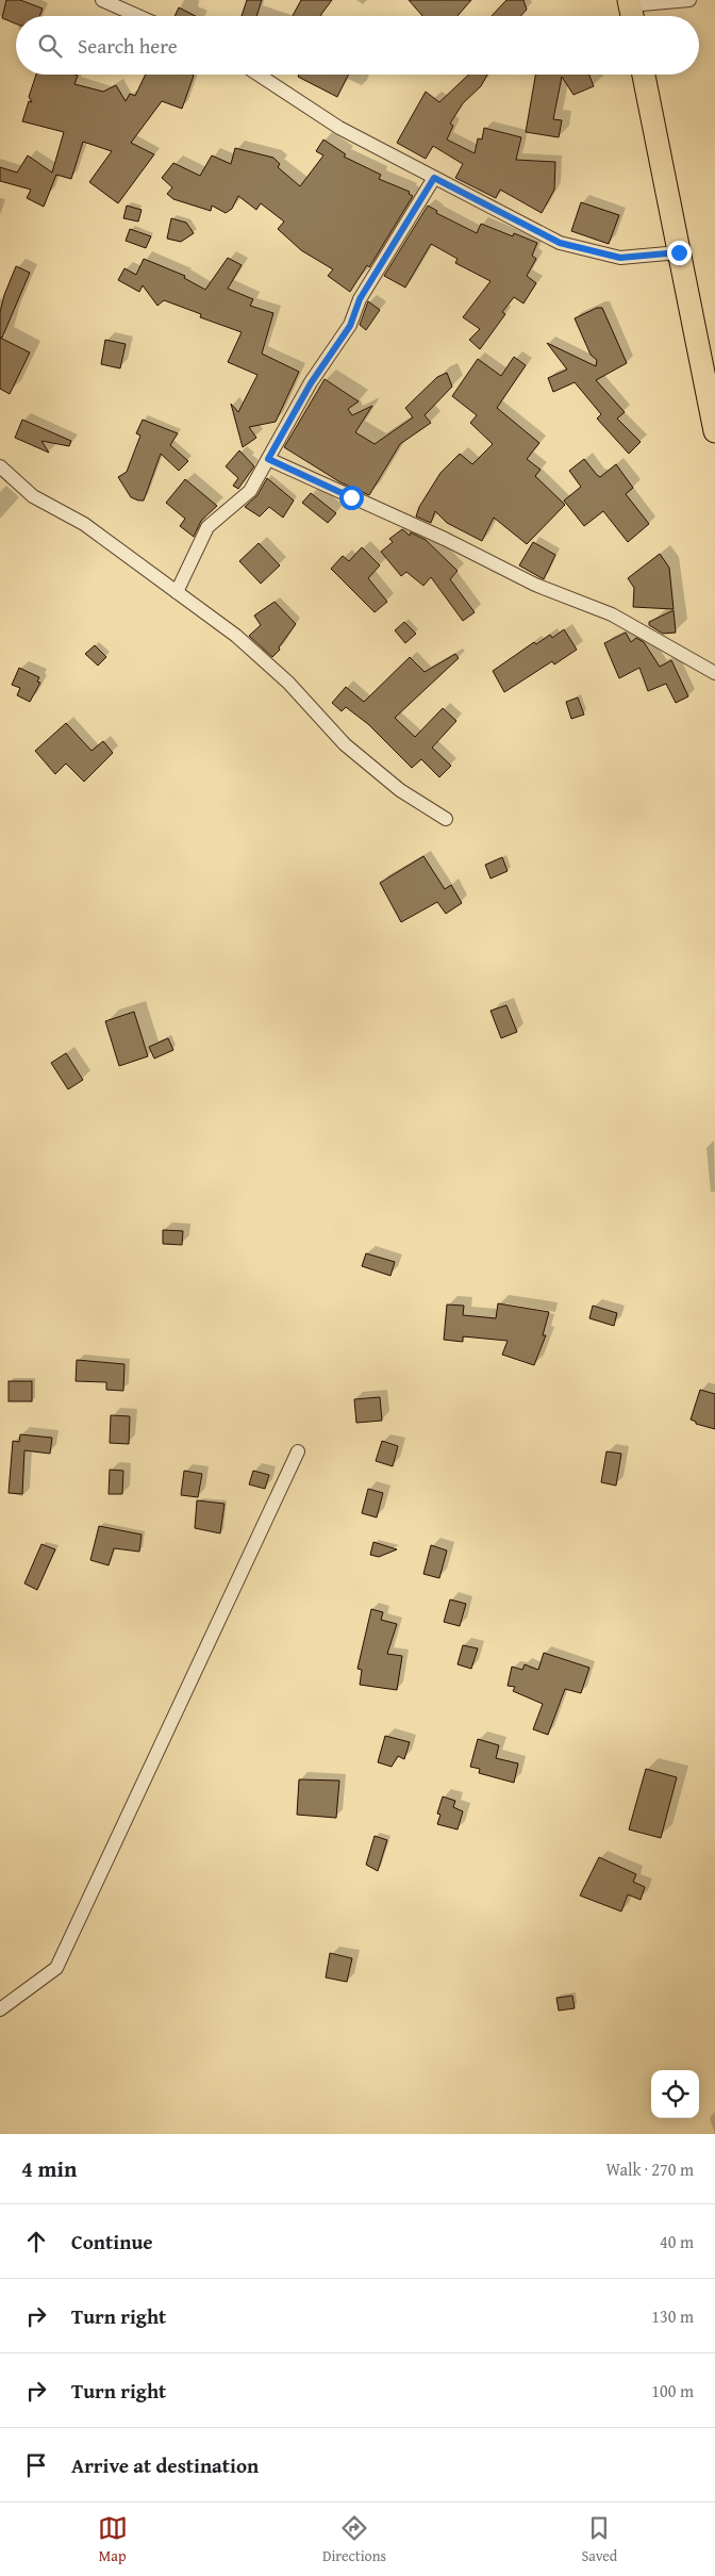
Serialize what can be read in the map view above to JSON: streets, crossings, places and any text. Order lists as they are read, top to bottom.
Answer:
{
  "page": {
    "search": "Search here",
    "heading": ["4 min", "Walk · 270 m"],
    "list": [
      ["Continue", "40 m"],
      ["Turn right", "130 m"],
      ["Turn right", "100 m"],
      "Arrive at destination"
    ],
    "nav": ["Map", "Directions", "Saved"]
  }
}
